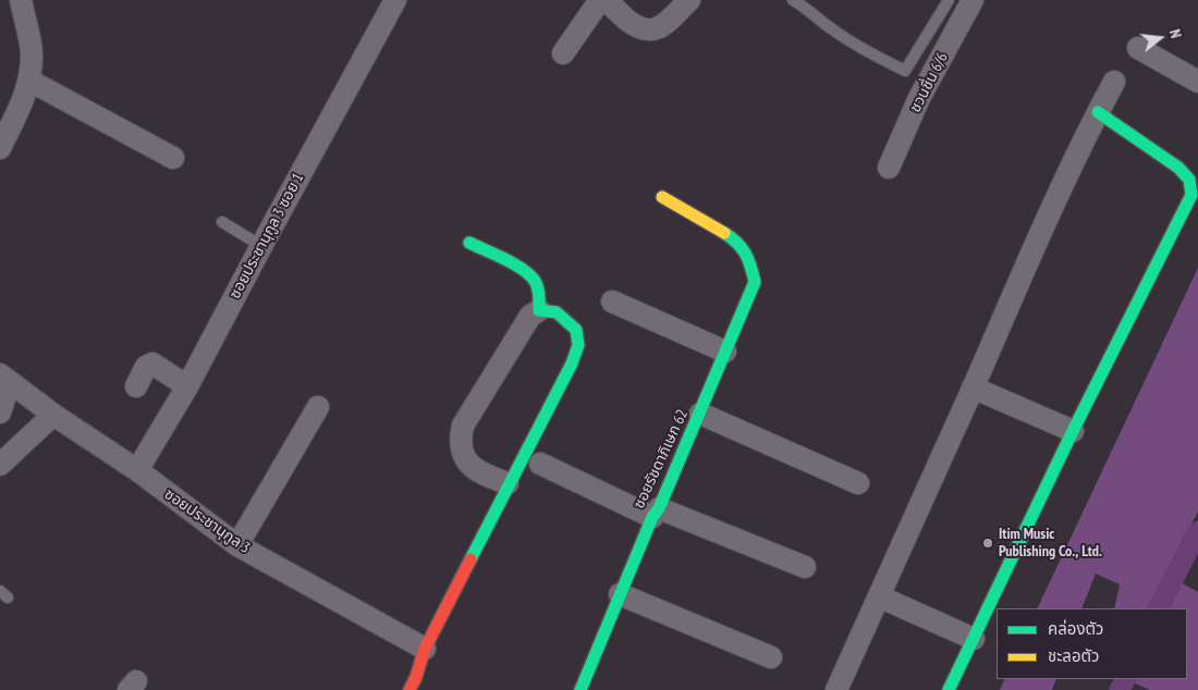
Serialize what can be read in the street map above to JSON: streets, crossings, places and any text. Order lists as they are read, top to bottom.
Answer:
{
  "streets": {
    "street": [
      "ชวนชื่น 6/6",
      "ซอยประชานุกูล 3 ซอย 1",
      "ซอยรัชดาภิเษก 62",
      "ซอยประชานุกูล 3"
    ]
  },
  "crossings": [
    ["ซอยประชานุกูล 3 ซอย 1", "ซอยประชานุกูล 3"]
  ],
  "places": ["Itim Music Publishing Co., Ltd."],
  "legend": ["คล่องตัว", "ชะลอตัว"],
  "north": "right"
}
